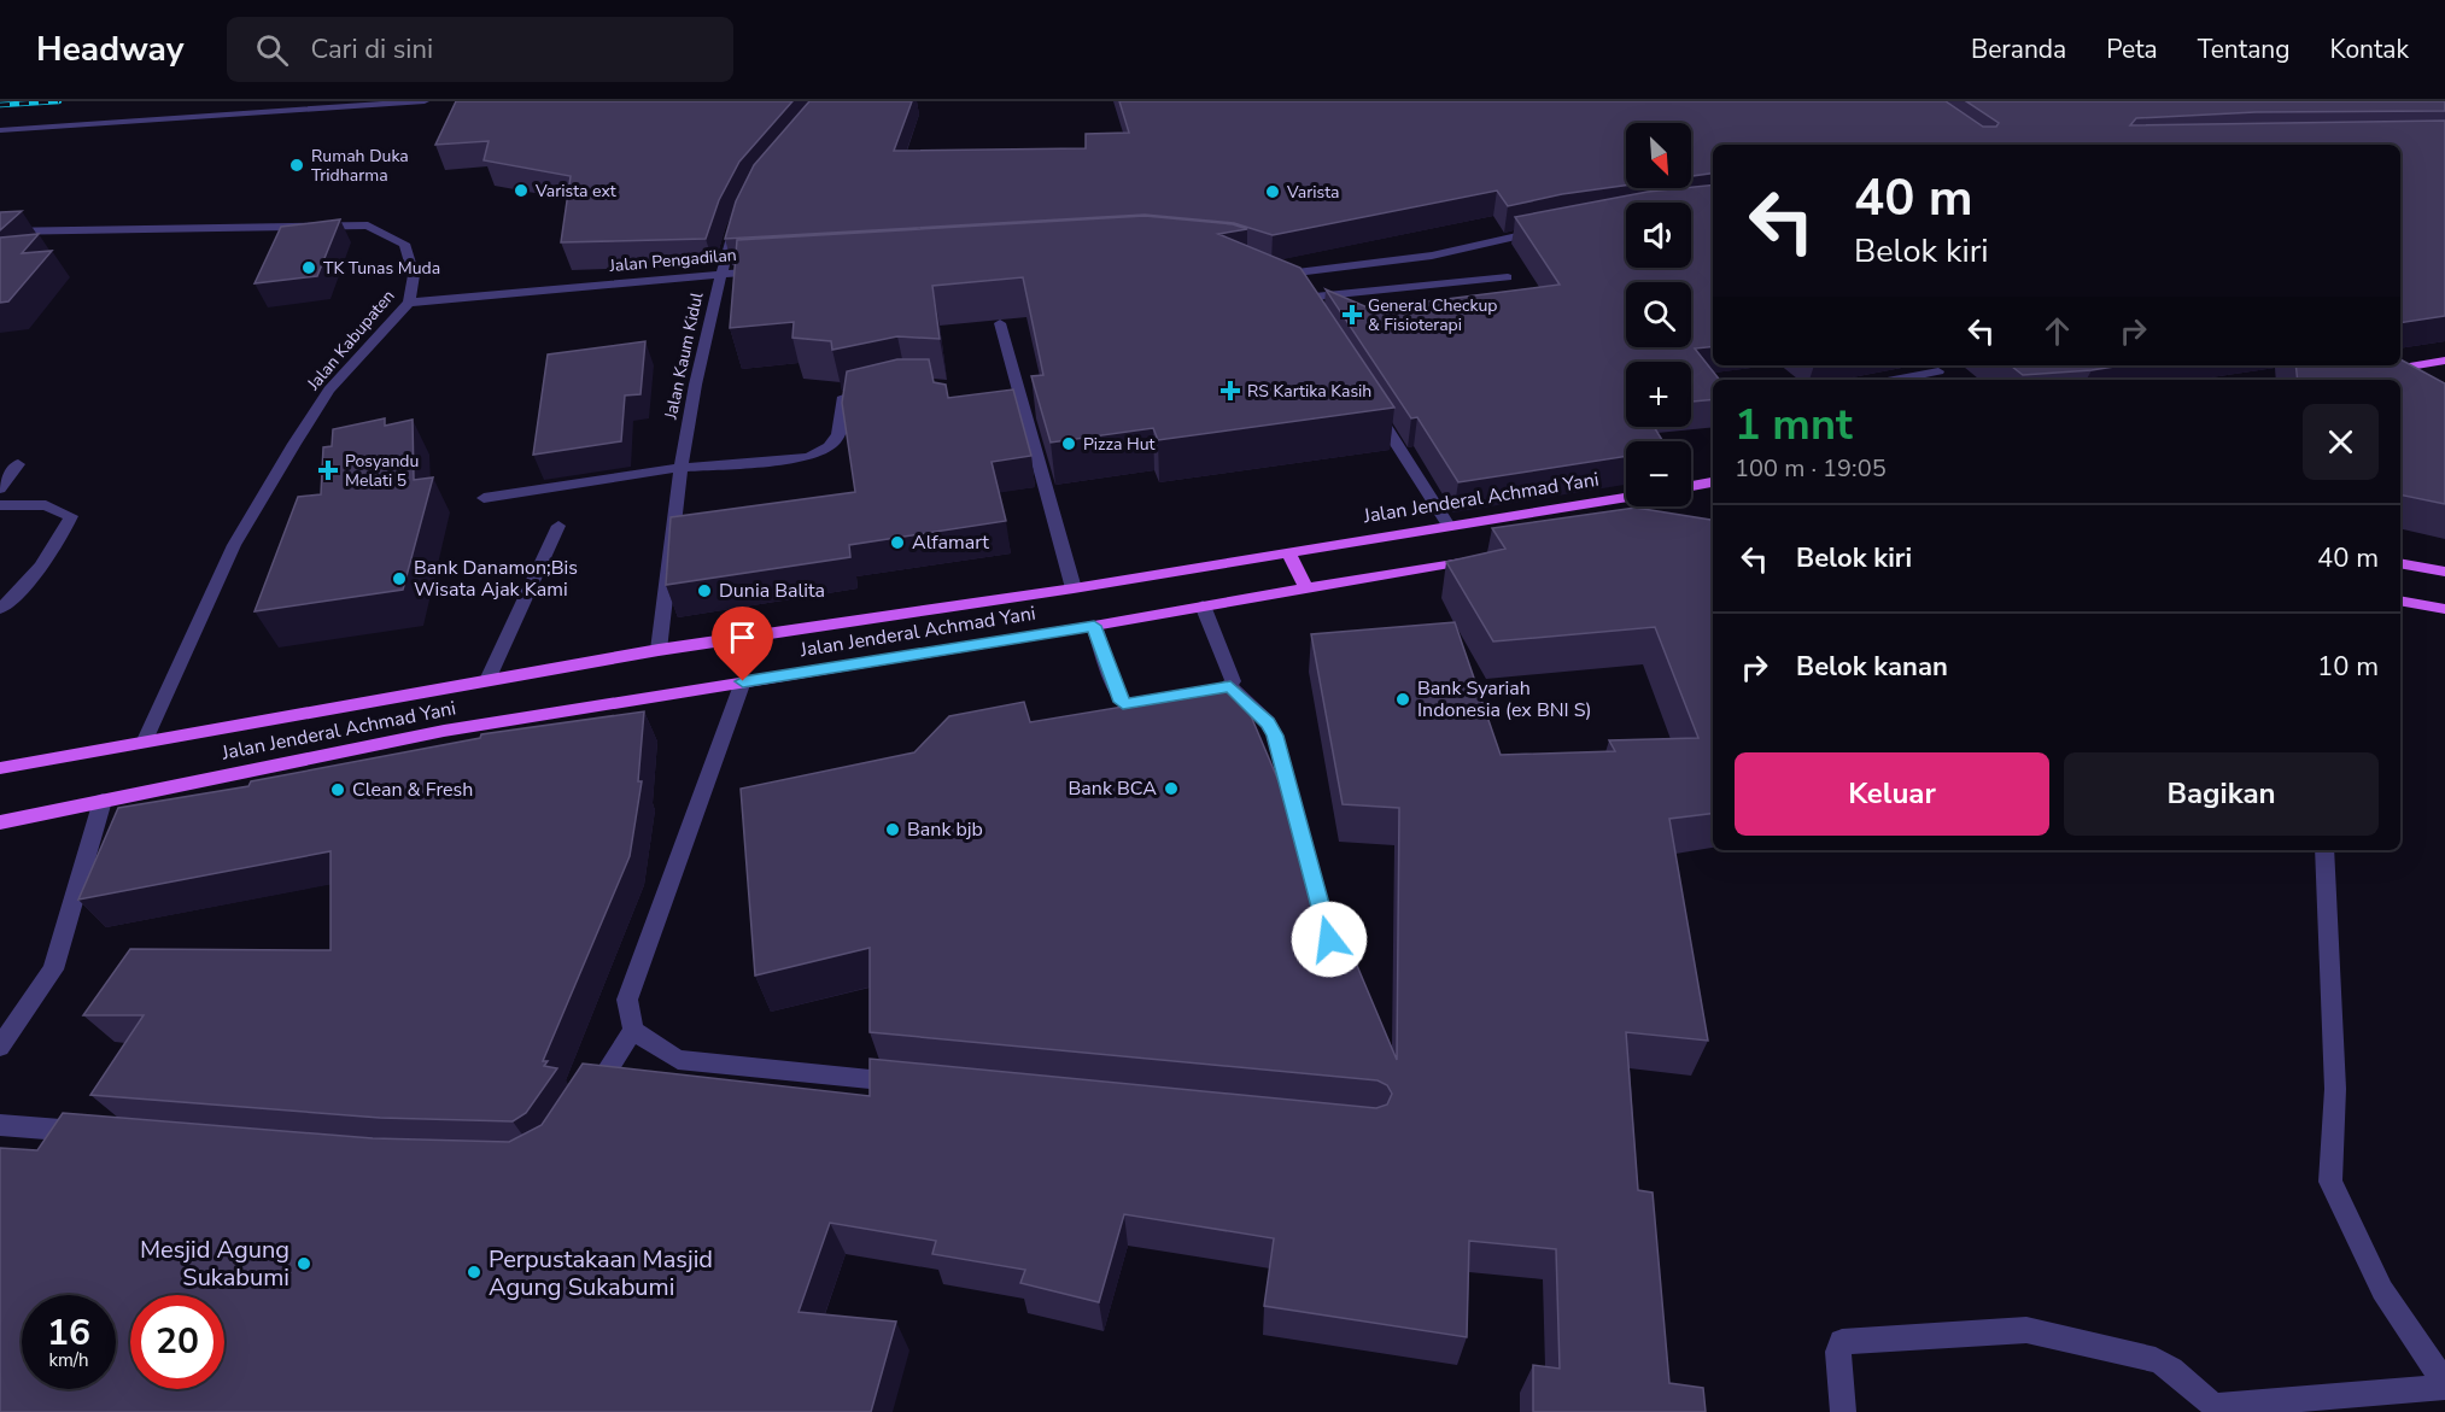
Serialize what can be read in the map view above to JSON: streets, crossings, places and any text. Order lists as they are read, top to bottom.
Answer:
{
  "streets": {
    "main road": ["Jalan Jenderal Achmad Yani"],
    "street": ["Jalan Pengadilan", "Jalan Kabupaten", "Jalan Kaum Kidul"]
  },
  "crossings": [
    ["Jalan Pengadilan", "Jalan Kabupaten"],
    ["Jalan Pengadilan", "Jalan Kaum Kidul"],
    ["Jalan Kabupaten", "Jalan Jenderal Achmad Yani"],
    ["Jalan Kaum Kidul", "Jalan Jenderal Achmad Yani"]
  ],
  "places": {
    "other": [
      "Rumah Duka Tridharma",
      "Varista ext",
      "Varista",
      "TK Tunas Muda",
      "Pizza Hut",
      "Alfamart",
      "Bank Danamon;Bis Wisata Ajak Kami",
      "Dunia Balita",
      "Bank Syariah Indonesia (ex BNI S)",
      "Bank BCA",
      "Clean & Fresh",
      "Bank bjb",
      "Mesjid Agung Sukabumi",
      "Perpustakaan Masjid Agung Sukabumi"
    ],
    "health": ["General Checkup & Fisioterapi", "RS Kartika Kasih", "Posyandu Melati 5"]
  },
  "north": "bottom right",
  "page": {
    "header": "Headway",
    "search": "Cari di sini",
    "nav": [
      "Beranda",
      "Peta",
      "Tentang",
      "Kontak"
    ],
    "map_buttons": ["+", "−"],
    "turn": ["40 m", "Belok kiri"],
    "heading": ["1 mnt", "100 m · 19:05"],
    "list": [
      {
        "name": "Belok kiri",
        "value": "40 m"
      },
      {
        "name": "Belok kanan",
        "value": "10 m"
      }
    ],
    "buttons": ["Keluar", "Bagikan"],
    "speed": "16 km/h",
    "limit": "20"
  }
}
